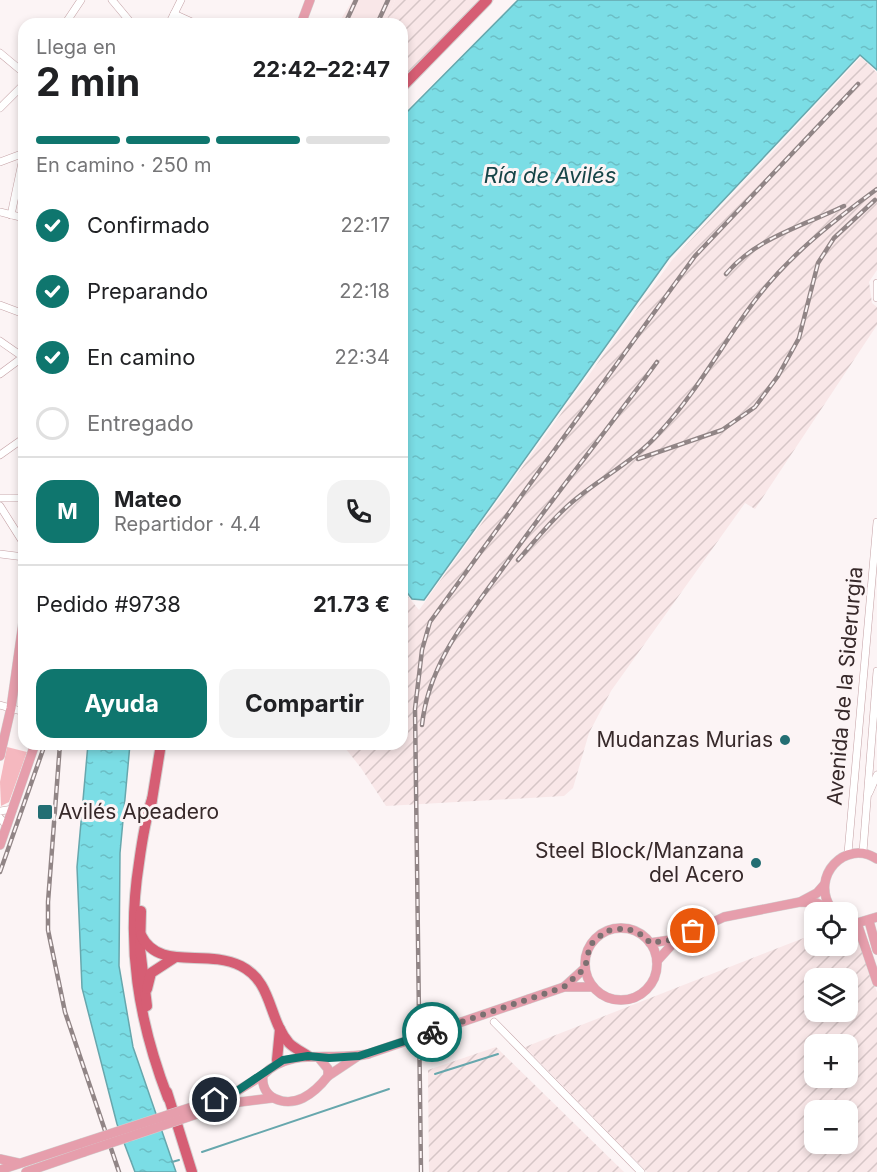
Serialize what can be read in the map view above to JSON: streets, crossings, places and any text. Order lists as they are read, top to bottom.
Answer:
{
  "streets": {
    "street": ["Avenida de la Siderurgia"]
  },
  "water": ["Ría de Avilés"],
  "places": {
    "other": ["Mudanzas Murias", "Steel Block/Manzana del Acero"],
    "transit": ["Avilés Apeadero"]
  },
  "page": {
    "heading": ["2 min", "Llega en", "22:42–22:47"],
    "panel": [
      "Mateo",
      "Repartidor · 4.4",
      "Pedido #9738",
      "21.73 €"
    ],
    "bar": "En camino · 250 m",
    "list": [
      ["Confirmado", "22:17"],
      ["Preparando", "22:18"],
      ["En camino", "22:34"],
      "Entregado"
    ],
    "round": "M",
    "buttons": ["Ayuda", "Compartir"],
    "map_buttons": ["+", "−"]
  }
}
